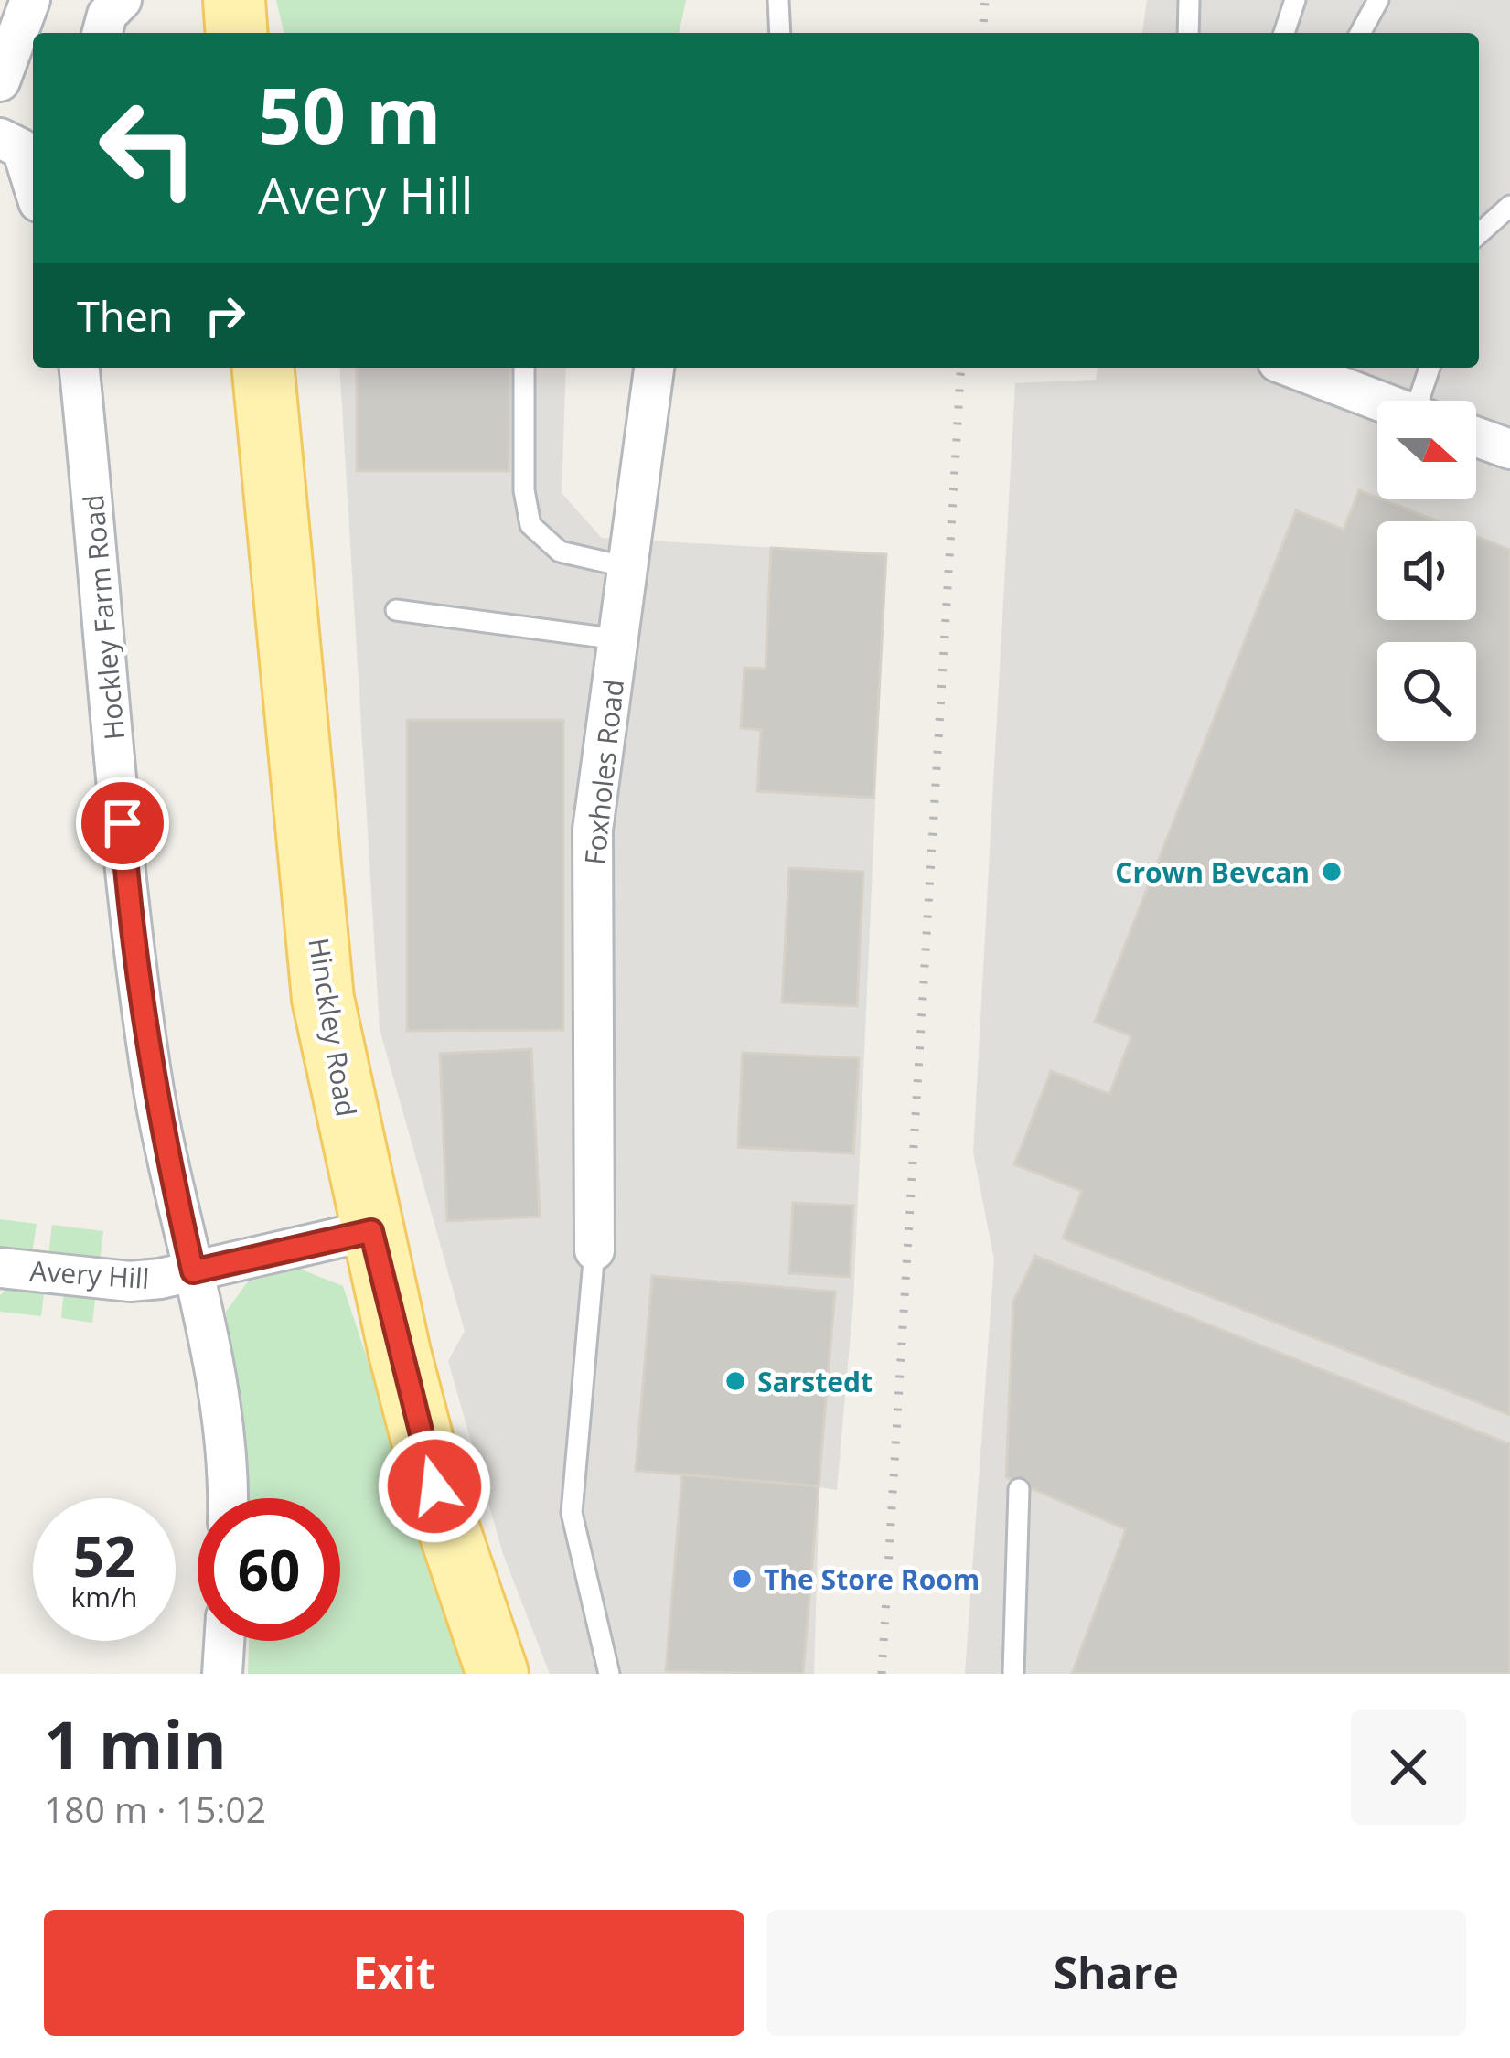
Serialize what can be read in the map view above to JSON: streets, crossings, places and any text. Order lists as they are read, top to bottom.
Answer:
{
  "streets": {
    "main road": ["Hinckley Road"],
    "street": ["Hockley Farm Road", "Foxholes Road", "Avery Hill"]
  },
  "crossings": [
    ["Hockley Farm Road", "Avery Hill"],
    ["Hinckley Road", "Avery Hill"]
  ],
  "places": ["Crown Bevcan", "Sarstedt", "The Store Room"],
  "north": "right",
  "page": {
    "turn": ["50 m", "Avery Hill"],
    "then": "Then",
    "speed": "52 km/h",
    "limit": "60",
    "heading": ["1 min", "180 m · 15:02"],
    "buttons": ["Exit", "Share"]
  }
}
